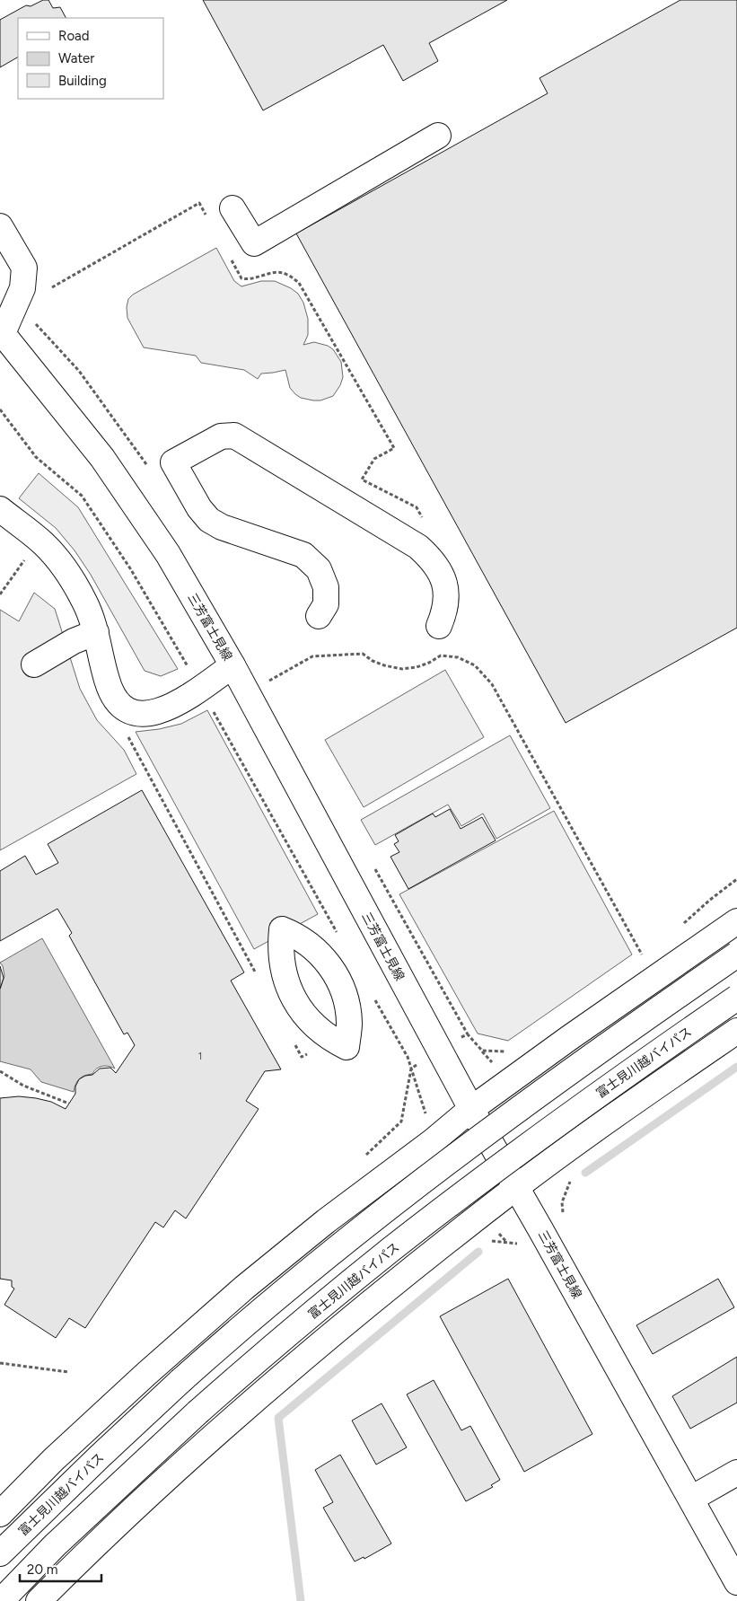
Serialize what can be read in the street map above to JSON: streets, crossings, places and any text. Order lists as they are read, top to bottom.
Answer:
{
  "streets": {
    "main road": ["三芳富士見線", "富士見川越バイパス"]
  },
  "house_numbers": ["1"],
  "legend": ["Road", "Water", "Building"],
  "scale_bar": "20 m"
}
